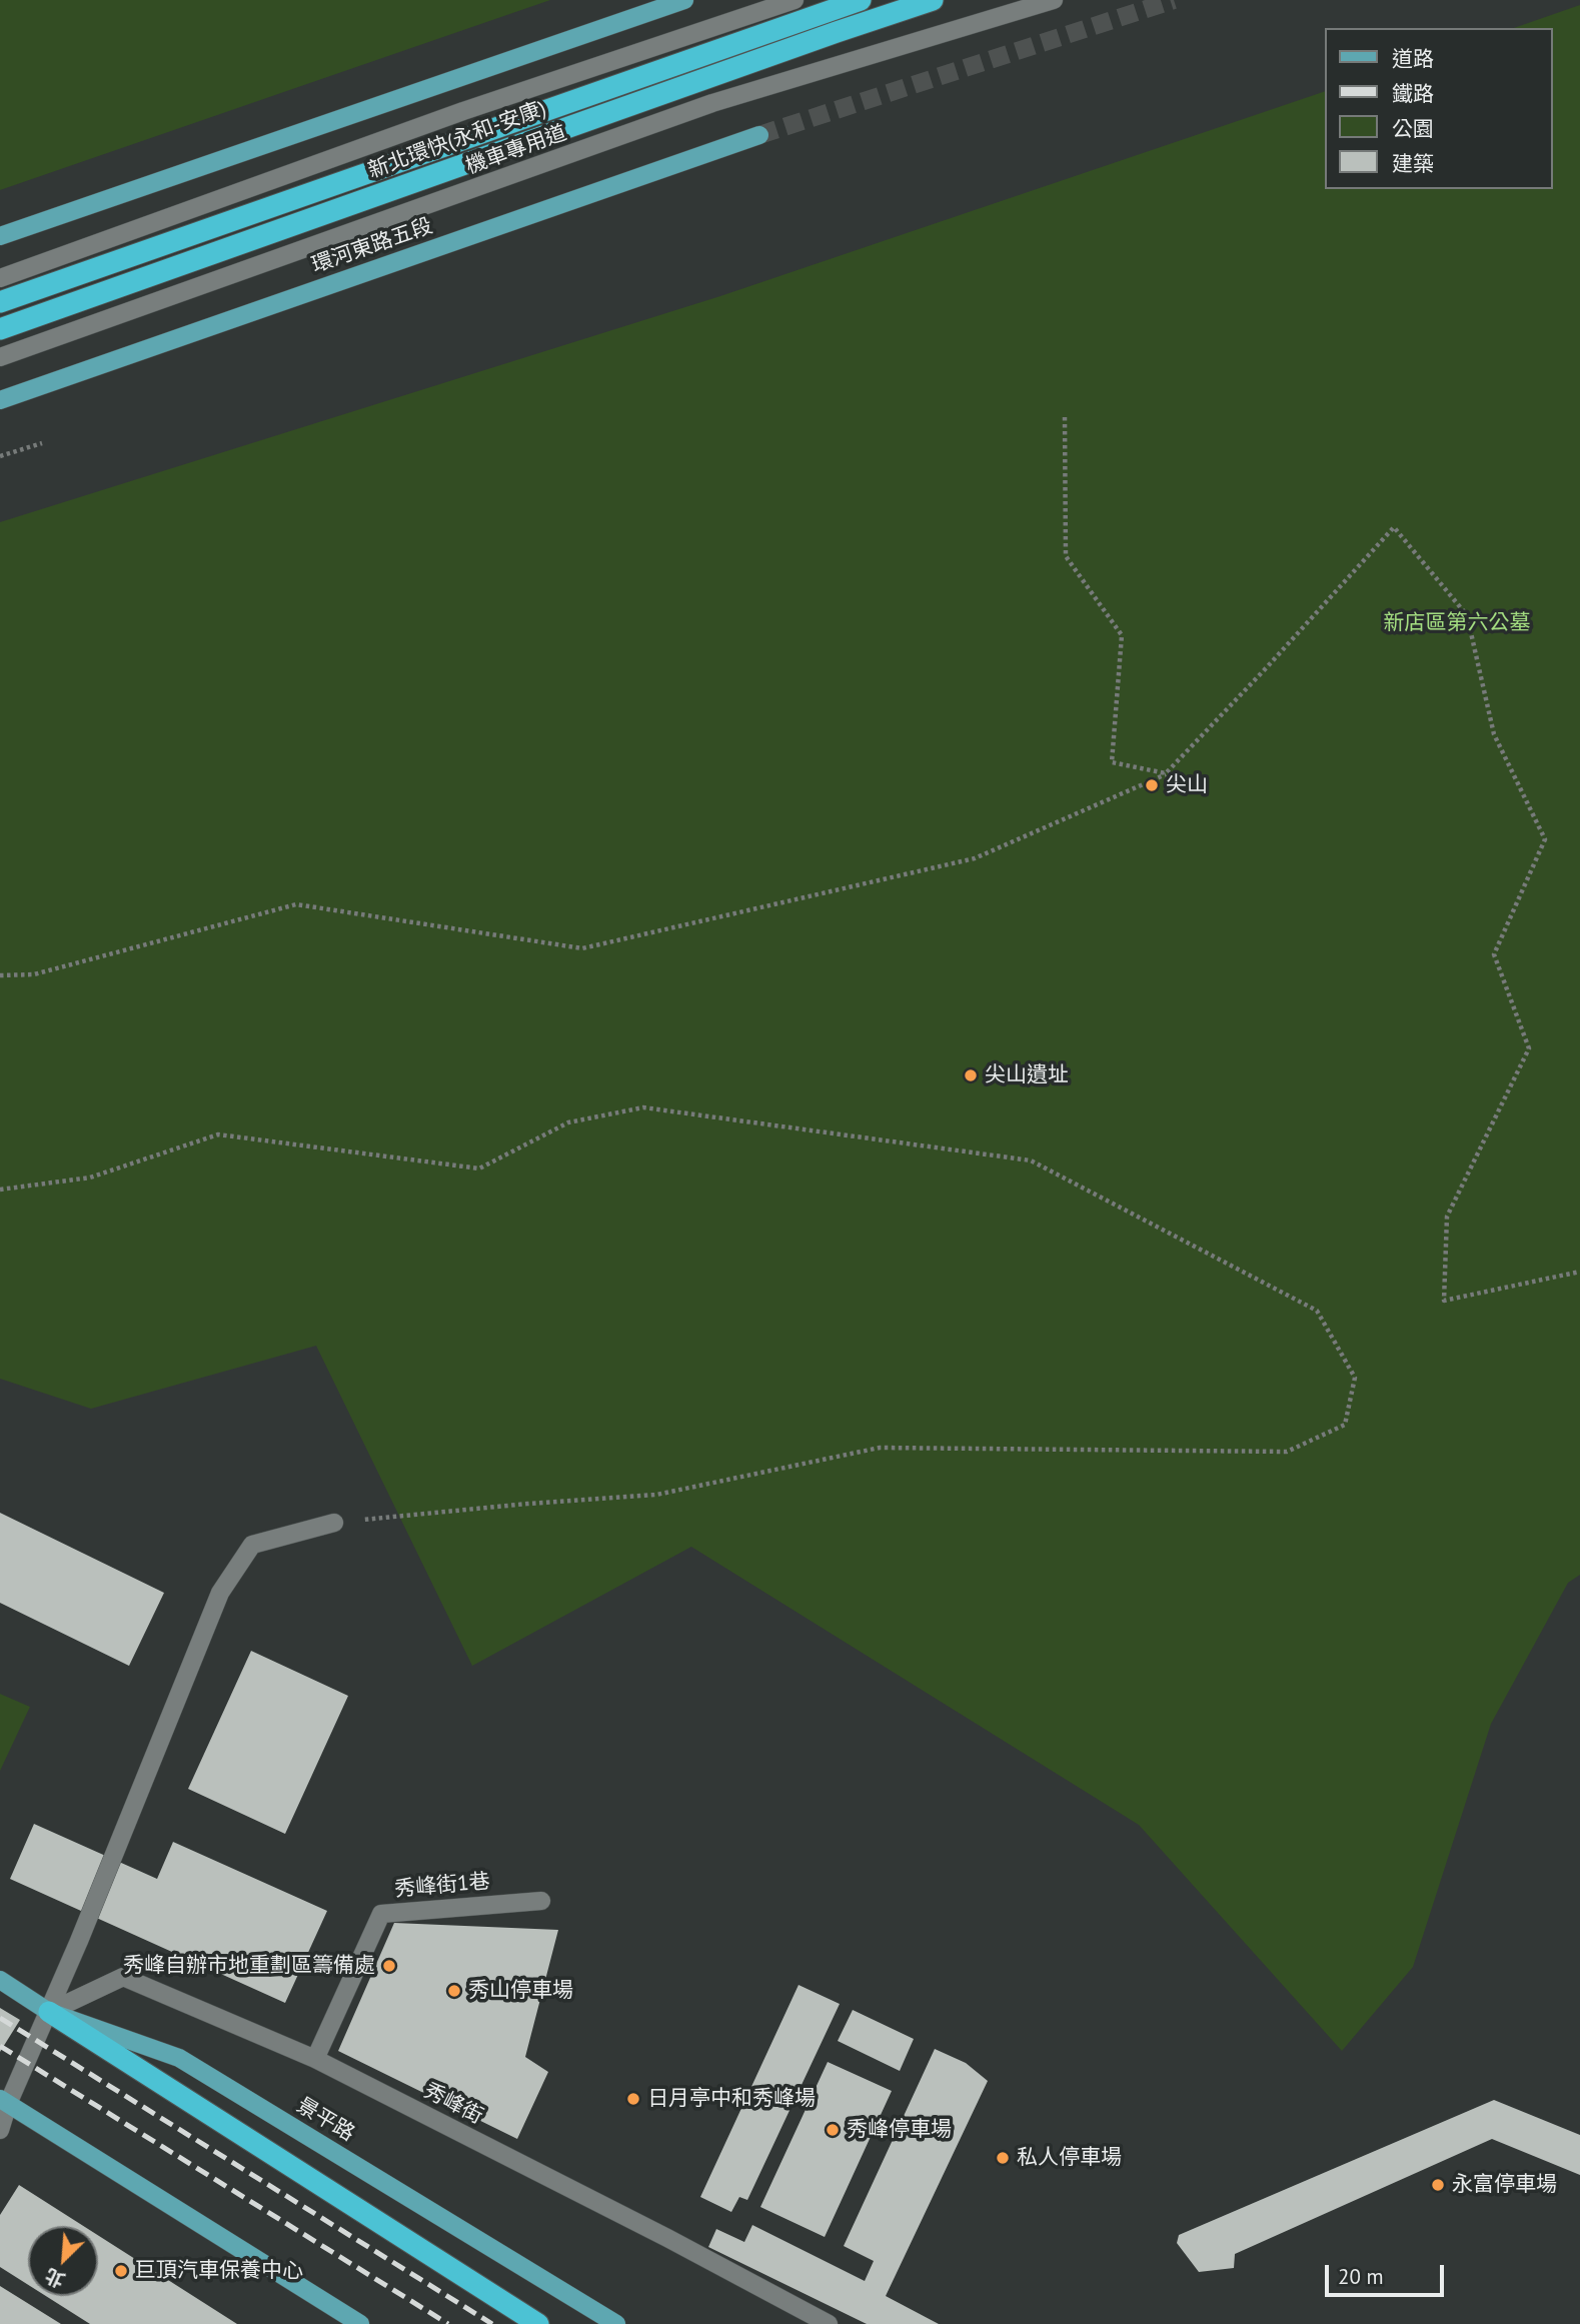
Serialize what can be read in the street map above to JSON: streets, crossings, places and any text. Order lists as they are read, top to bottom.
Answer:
{
  "streets": {
    "highway": ["新北環快(永和-安康)"],
    "main road": ["環河東路五段", "景平路"],
    "street": ["機車專用道", "秀峰街1巷", "秀峰街"]
  },
  "crossings": [
    ["秀峰街1巷", "秀峰街"],
    ["秀峰街", "景平路"]
  ],
  "parks": ["新店區第六公墓"],
  "places": [
    "尖山",
    "尖山遺址",
    "秀峰自辦市地重劃區籌備處",
    "秀山停車場",
    "日月亭中和秀峰場",
    "秀峰停車場",
    "私人停車場",
    "永富停車場",
    "巨頂汽車保養中心"
  ],
  "legend": [
    "道路",
    "鐵路",
    "公園",
    "建築"
  ],
  "scale_bar": "20 m",
  "north": "bottom left"
}
